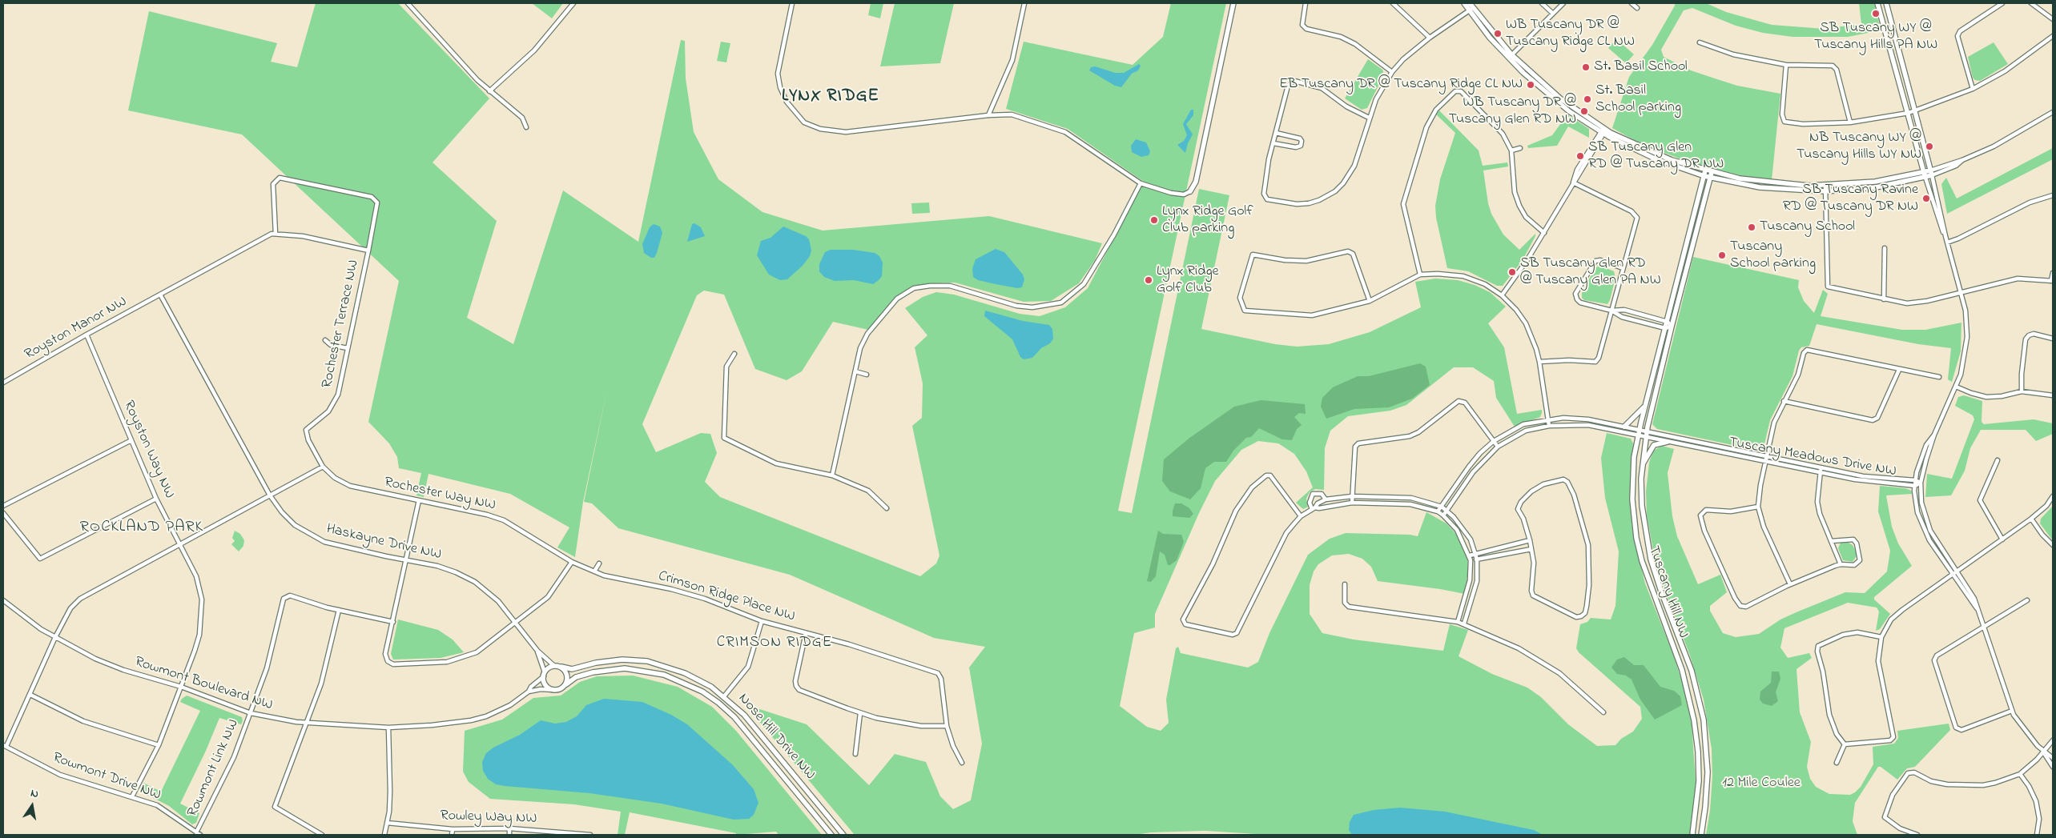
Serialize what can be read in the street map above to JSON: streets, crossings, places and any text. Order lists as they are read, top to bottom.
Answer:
{
  "streets": {
    "street": [
      "Rochester Terrace NW",
      "Royston Manor NW",
      "Royston Way NW",
      "Tuscany Meadows Drive NW",
      "Rochester Way NW",
      "Haskayne Drive NW",
      "Tuscany Hill NW",
      "Crimson Ridge Place NW",
      "Rowmont Boulevard NW",
      "Nose Hill Drive NW",
      "Rowmont Link NW",
      "Rowmont Drive NW",
      "Rowley Way NW"
    ]
  },
  "crossings": [
    ["Rochester Terrace NW", "Royston Manor NW"],
    ["Rochester Terrace NW", "Rochester Way NW"],
    ["Rochester Terrace NW", "Haskayne Drive NW"],
    ["Royston Manor NW", "Royston Way NW"],
    ["Royston Manor NW", "Haskayne Drive NW"],
    ["Royston Way NW", "Rowmont Boulevard NW"],
    ["Royston Way NW", "Rowmont Drive NW"],
    ["Tuscany Meadows Drive NW", "Tuscany Hill NW"],
    ["Rochester Way NW", "Crimson Ridge Place NW"],
    ["Haskayne Drive NW", "Rowmont Boulevard NW"],
    ["Haskayne Drive NW", "Nose Hill Drive NW"],
    ["Rowmont Boulevard NW", "Nose Hill Drive NW"],
    ["Rowmont Boulevard NW", "Rowmont Link NW"],
    ["Rowmont Link NW", "Rowmont Drive NW"]
  ],
  "districts": ["LYNX RIDGE", "ROCKLAND PARK", "CRIMSON RIDGE"],
  "parks": ["12 Mile Coulee"],
  "places": [
    "SB Tuscany WY @ Tuscany Hills PA NW",
    "WB Tuscany DR @ Tuscany Ridge CL NW",
    "St. Basil School",
    "EB Tuscany DR @ Tuscany Ridge CL NW",
    "St. Basil School parking",
    "WB Tuscany DR @ Tuscany Glen RD NW",
    "NB Tuscany WY @ Tuscany Hills WY NW",
    "SB Tuscany Glen RD @ Tuscany DR NW",
    "SB Tuscany Ravine RD @ Tuscany DR NW",
    "Lynx Ridge Golf Club parking",
    "Tuscany School",
    "Tuscany School parking",
    "SB Tuscany Glen RD @ Tuscany Glen PA NW",
    "Lynx Ridge Golf Club"
  ],
  "north": "top"
}
